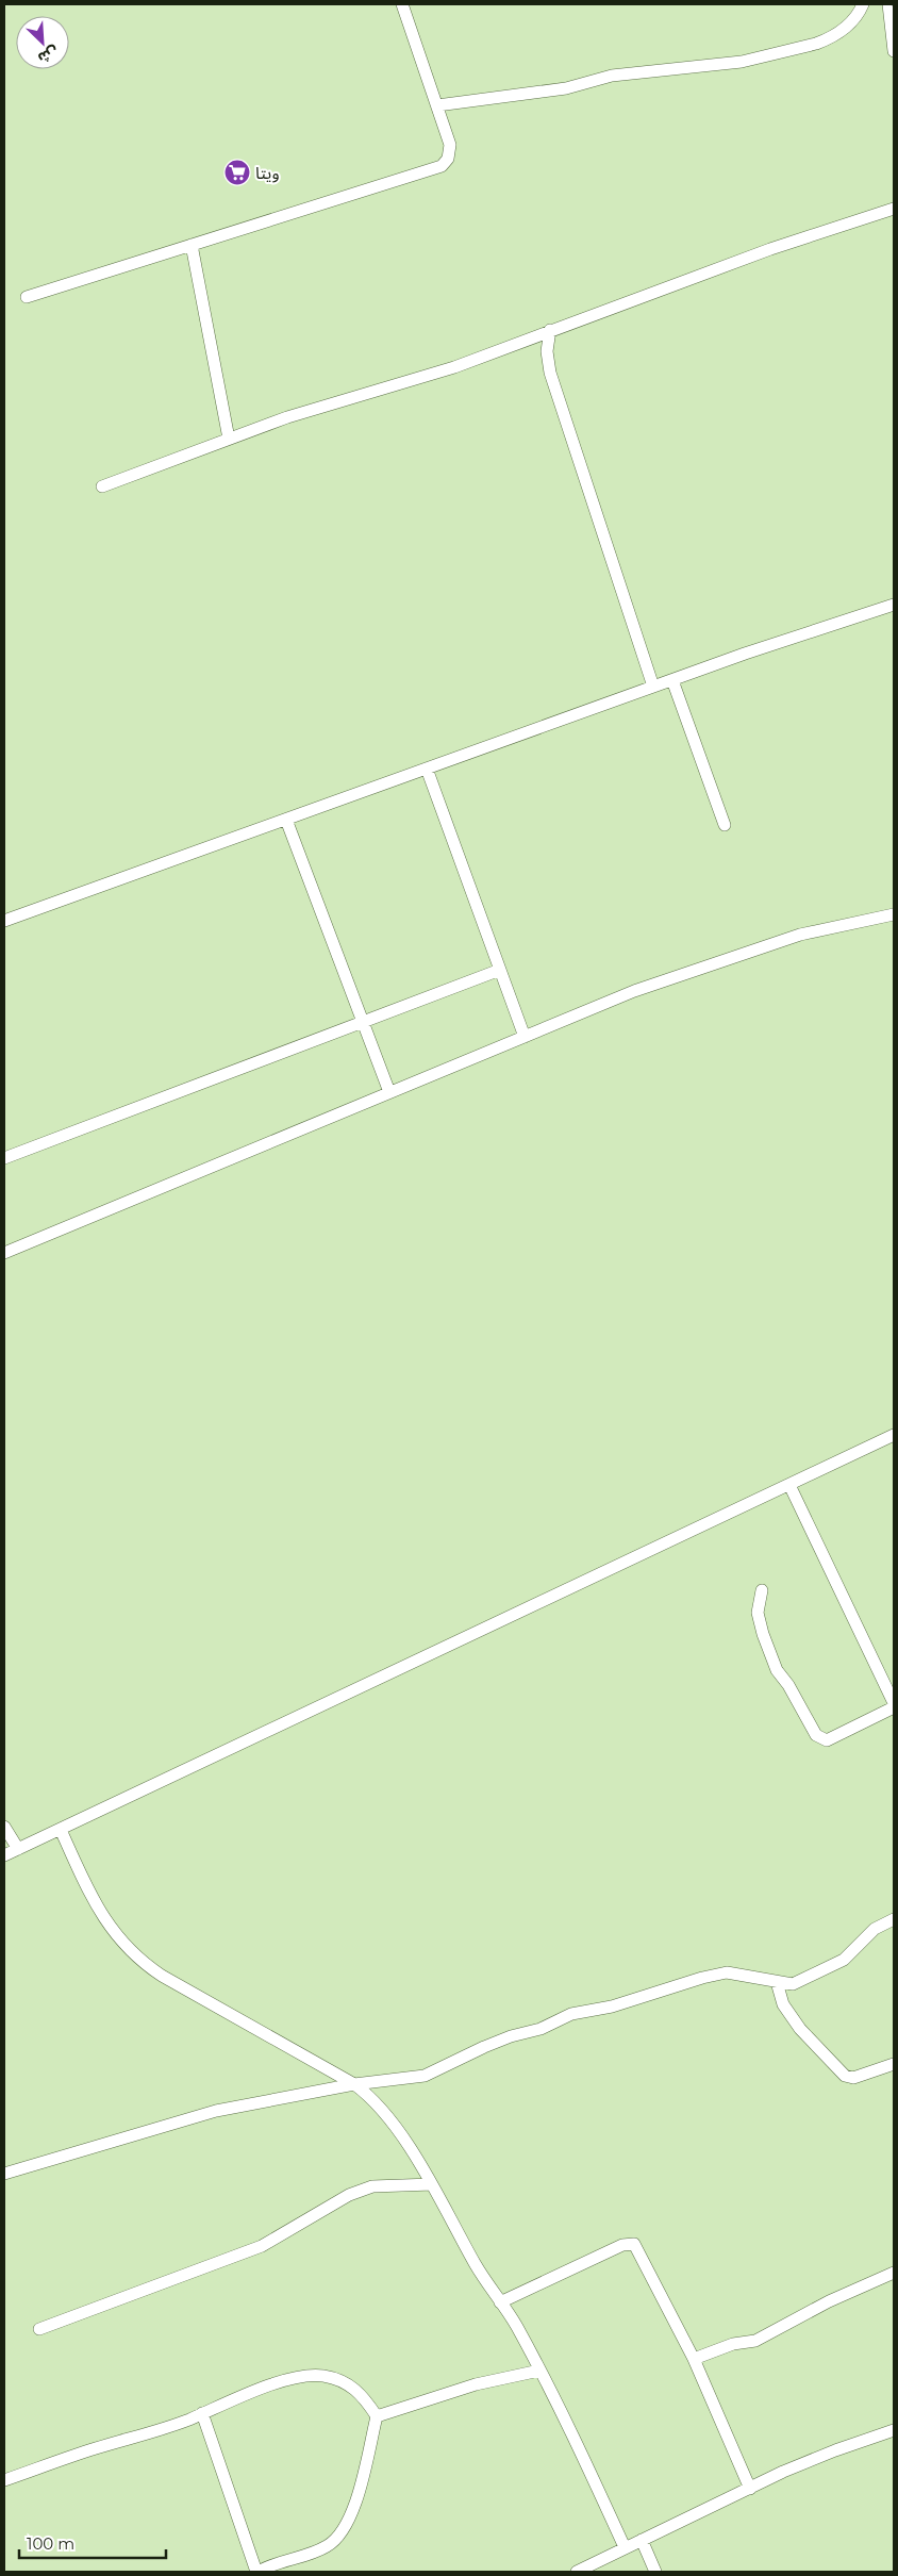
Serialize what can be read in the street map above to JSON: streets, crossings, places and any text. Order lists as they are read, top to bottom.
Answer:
{
  "places": {
    "supermarket": ["ويتا"]
  },
  "scale_bar": "100 m",
  "north": "bottom right"
}
